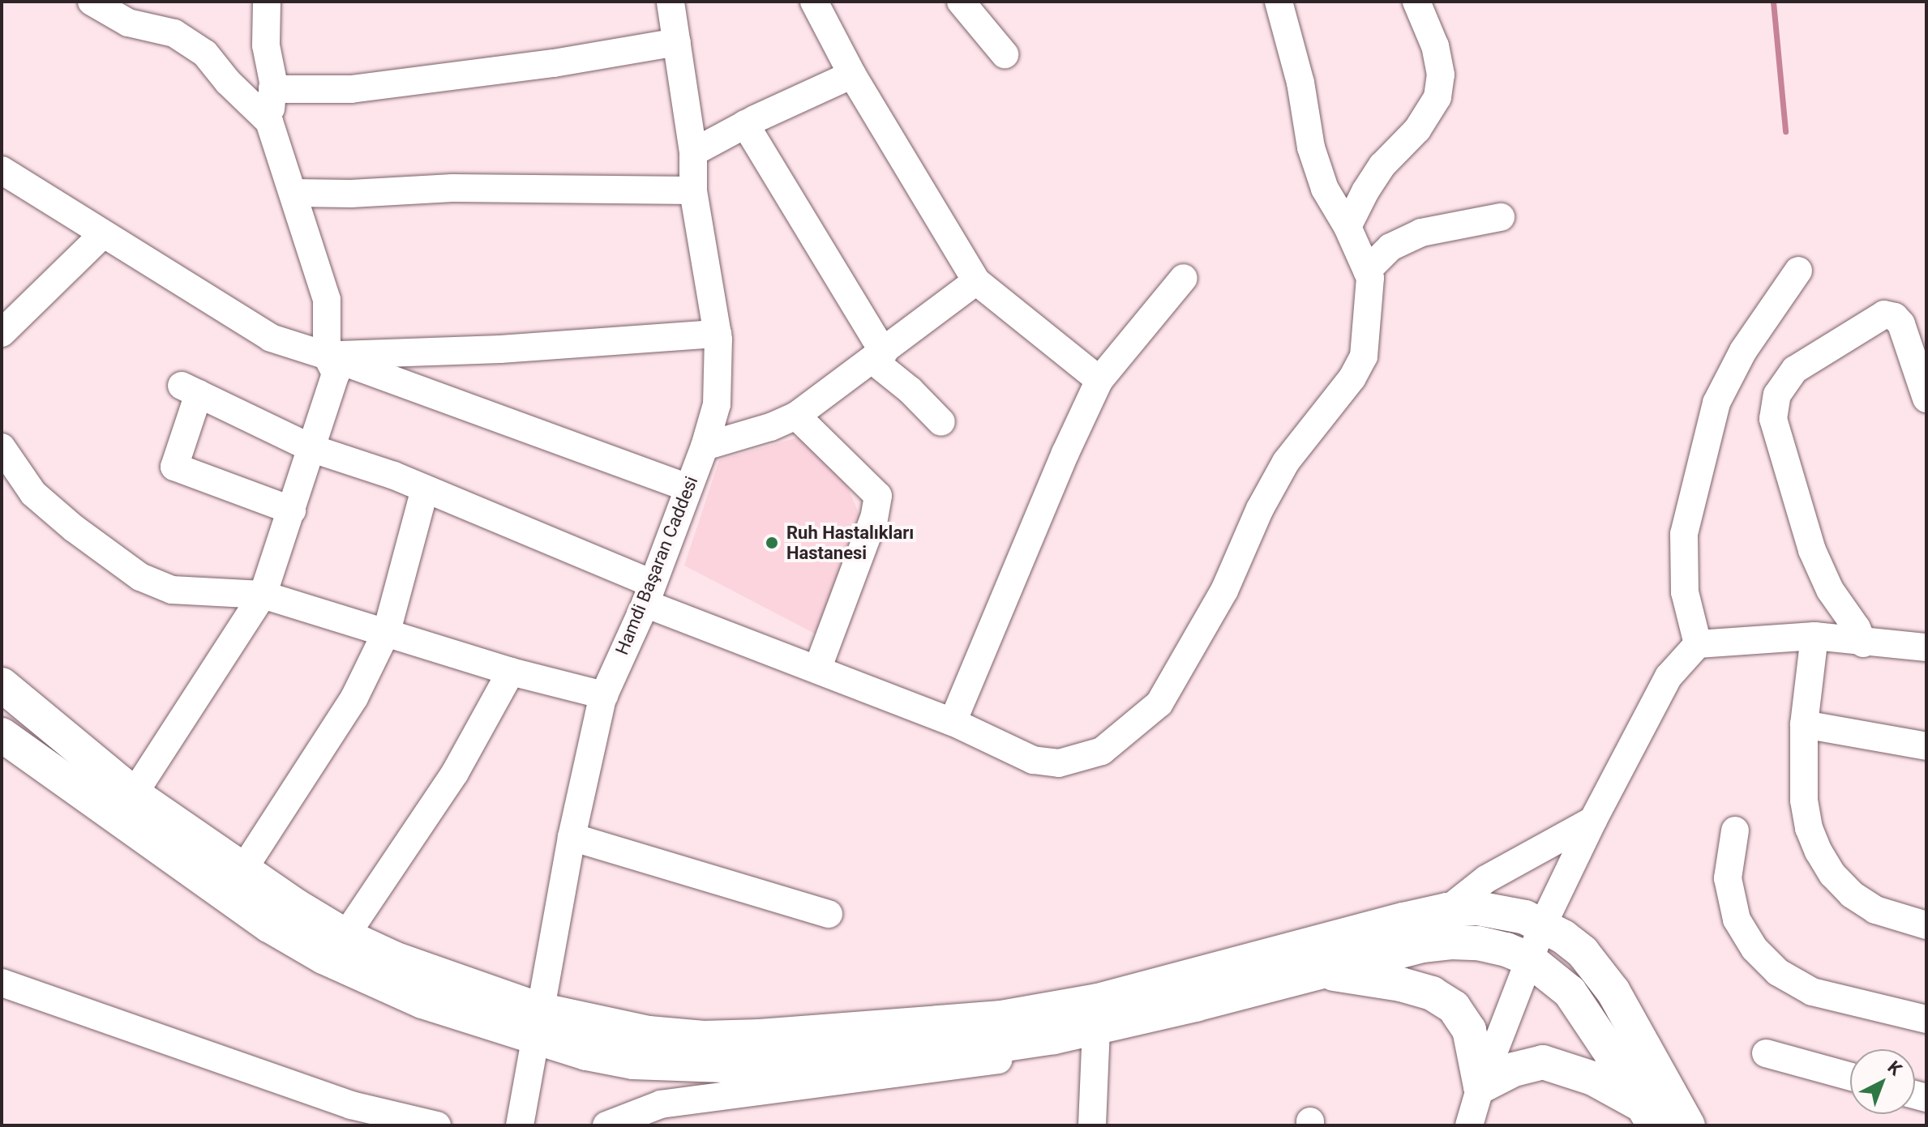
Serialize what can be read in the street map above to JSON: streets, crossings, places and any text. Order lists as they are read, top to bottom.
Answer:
{
  "streets": {
    "street": ["Hamdi Başaran Caddesi"]
  },
  "places": ["Ruh Hastalıkları Hastanesi"],
  "north": "top right"
}
